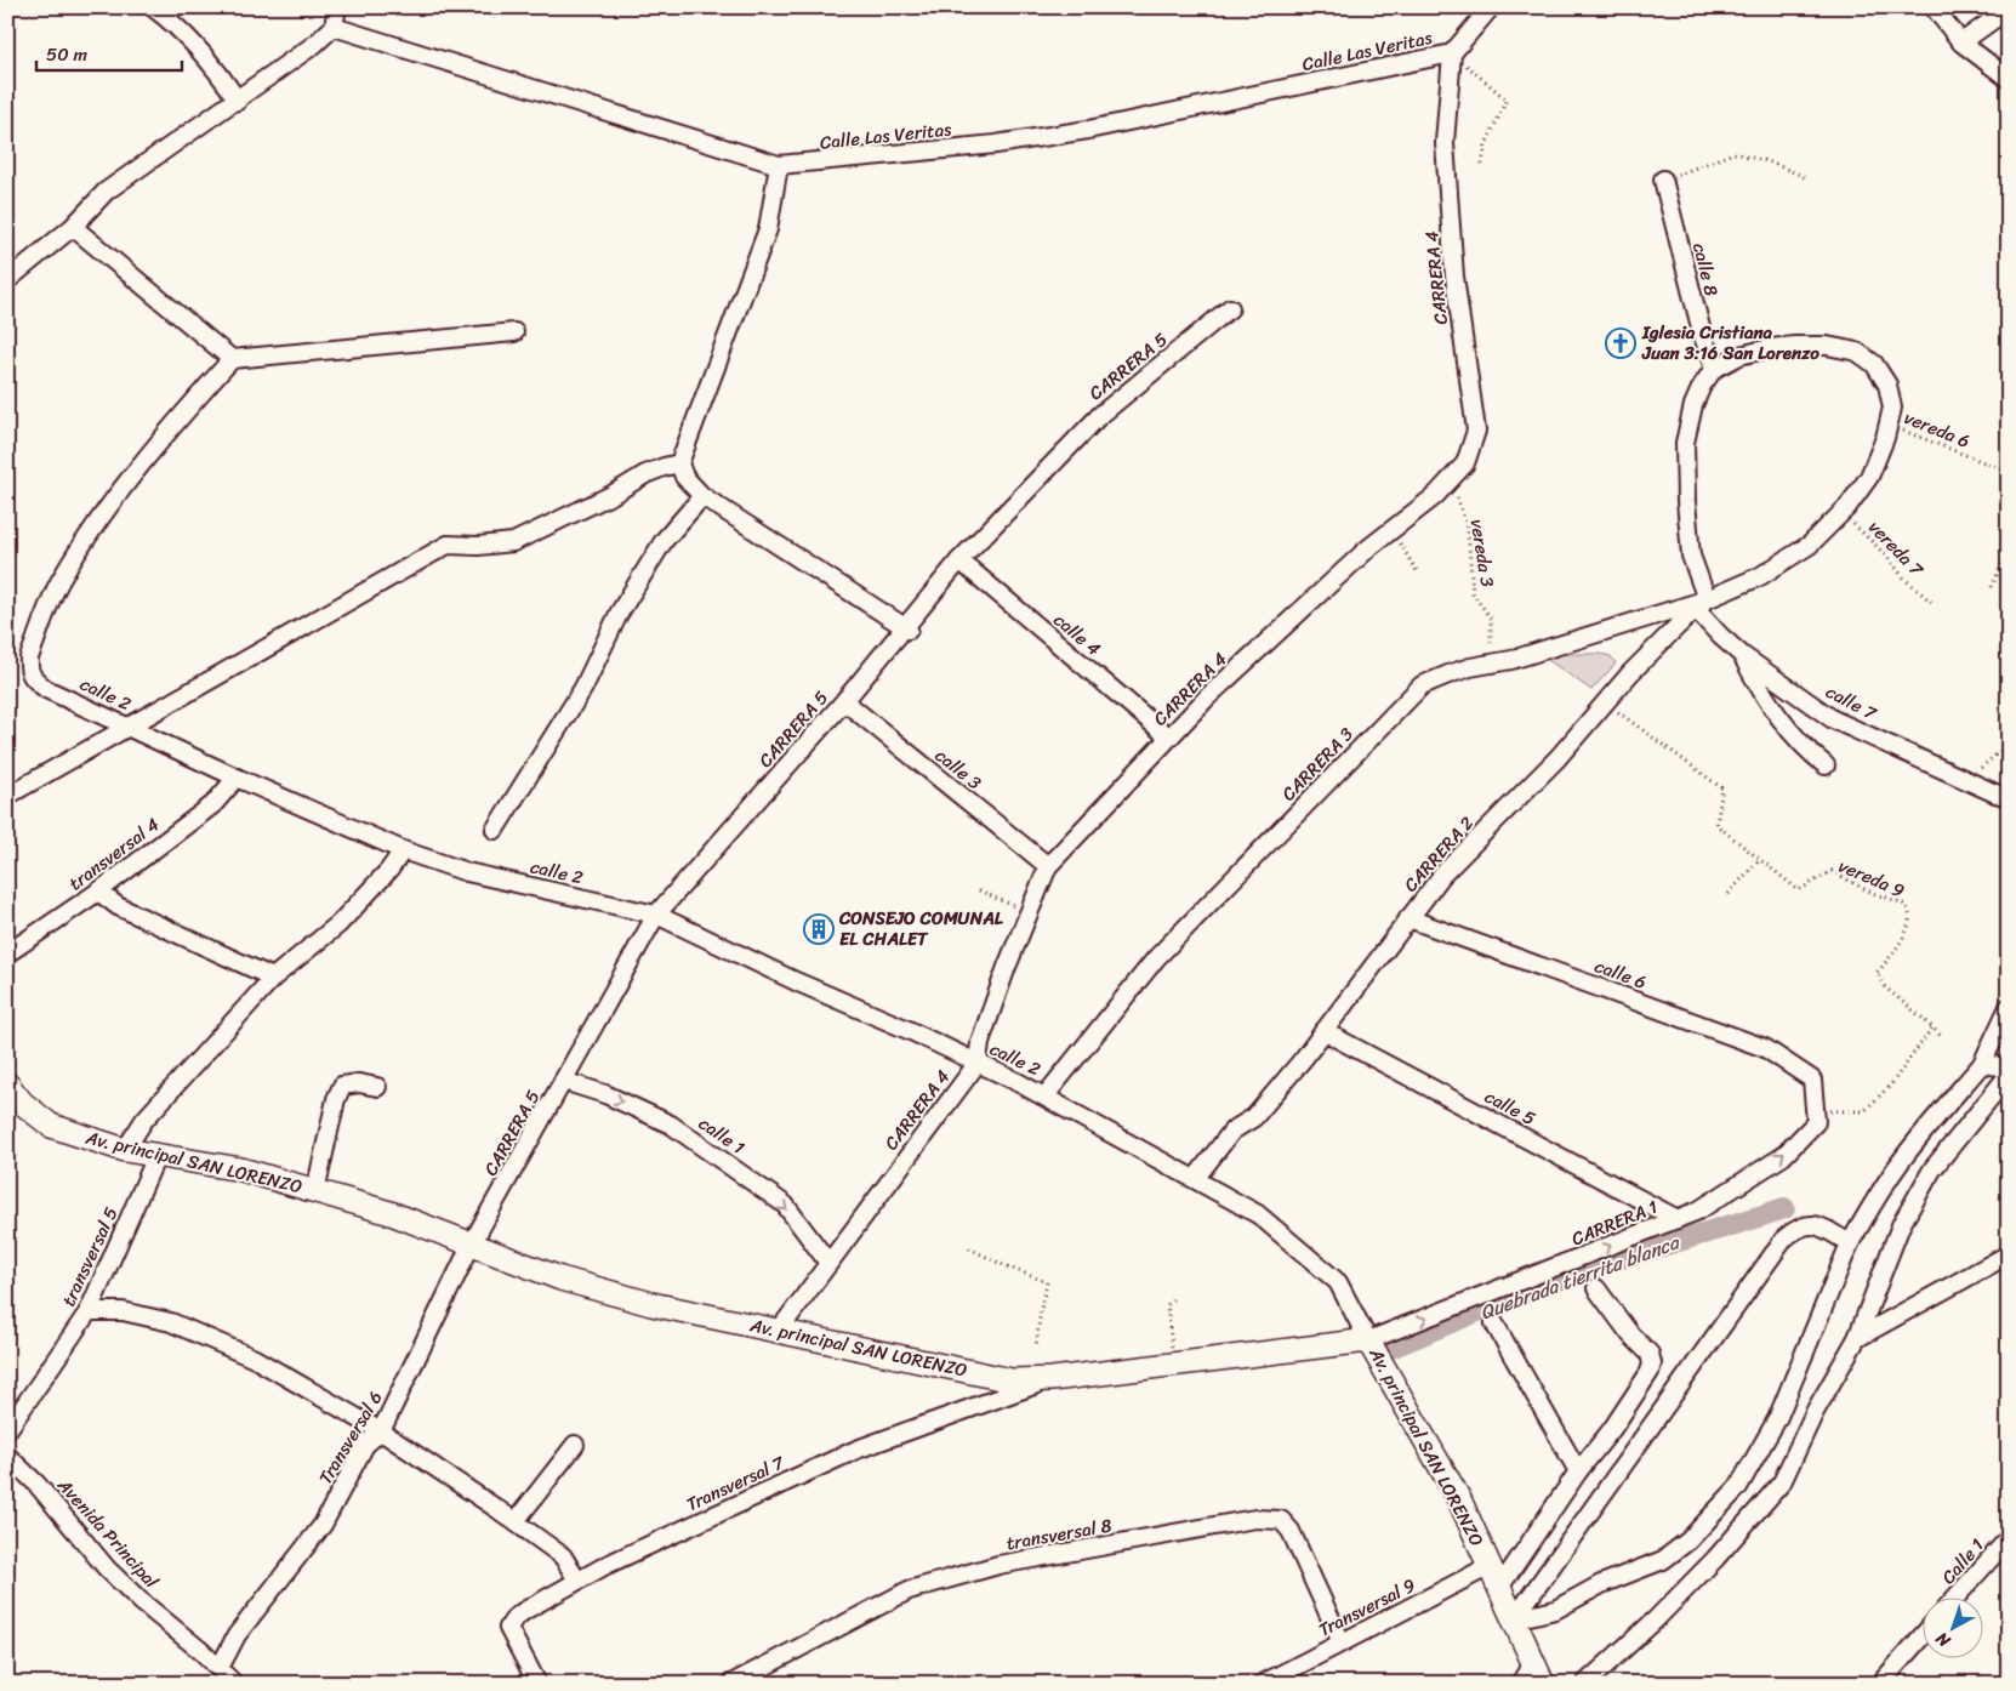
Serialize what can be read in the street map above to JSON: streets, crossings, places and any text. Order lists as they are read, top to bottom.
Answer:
{
  "streets": {
    "main road": ["Av. principal SAN LORENZO"],
    "street": [
      "Calle Las Veritas",
      "calle 8",
      "CARRERA 4",
      "CARRERA 5",
      "calle 4",
      "calle 2",
      "calle 7",
      "CARRERA 3",
      "calle 3",
      "transversal 4",
      "CARRERA 2",
      "calle 6",
      "calle 5",
      "calle 1",
      "CARRERA 1",
      "transversal 5",
      "Transversal 6",
      "Transversal 7",
      "Avenida Principal",
      "transversal 8",
      "Calle 1",
      "Transversal 9"
    ],
    "path": [
      "vereda 6",
      "vereda 7",
      "vereda 3",
      "vereda 9"
    ]
  },
  "crossings": [
    ["Calle Las Veritas", "CARRERA 4"],
    ["calle 8", "CARRERA 2"],
    ["CARRERA 4", "vereda 3"],
    ["CARRERA 4", "calle 4"],
    ["CARRERA 4", "calle 2"],
    ["CARRERA 4", "calle 3"],
    ["CARRERA 4", "calle 1"],
    ["CARRERA 4", "Av. principal SAN LORENZO"],
    ["CARRERA 5", "calle 4"],
    ["CARRERA 5", "calle 2"],
    ["CARRERA 5", "calle 3"],
    ["CARRERA 5", "calle 1"],
    ["CARRERA 5", "Av. principal SAN LORENZO"],
    ["CARRERA 5", "Transversal 6"],
    ["vereda 6", "CARRERA 2"],
    ["vereda 7", "CARRERA 2"],
    ["vereda 3", "CARRERA 3"],
    ["calle 2", "CARRERA 3"],
    ["calle 2", "transversal 4"],
    ["calle 2", "CARRERA 2"],
    ["calle 2", "Av. principal SAN LORENZO"],
    ["calle 2", "CARRERA 1"],
    ["calle 7", "CARRERA 3"],
    ["calle 7", "CARRERA 2"],
    ["CARRERA 3", "CARRERA 2"],
    ["CARRERA 2", "vereda 9"],
    ["CARRERA 2", "calle 6"],
    ["CARRERA 2", "calle 5"],
    ["calle 6", "CARRERA 1"],
    ["calle 5", "CARRERA 1"],
    ["Av. principal SAN LORENZO", "CARRERA 1"],
    ["Av. principal SAN LORENZO", "transversal 5"],
    ["Av. principal SAN LORENZO", "Transversal 6"],
    ["Av. principal SAN LORENZO", "Transversal 7"],
    ["Av. principal SAN LORENZO", "Transversal 9"],
    ["Transversal 6", "Avenida Principal"],
    ["transversal 8", "Transversal 9"]
  ],
  "one_way": ["calle 1", "CARRERA 1"],
  "water": ["Quebrada tierrita blanca"],
  "places": {
    "church": ["Iglesia Cristiana Juan 3:16 San Lorenzo"],
    "building": ["CONSEJO COMUNAL EL CHALET"]
  },
  "scale_bar": "50 m",
  "north": "bottom left"
}
